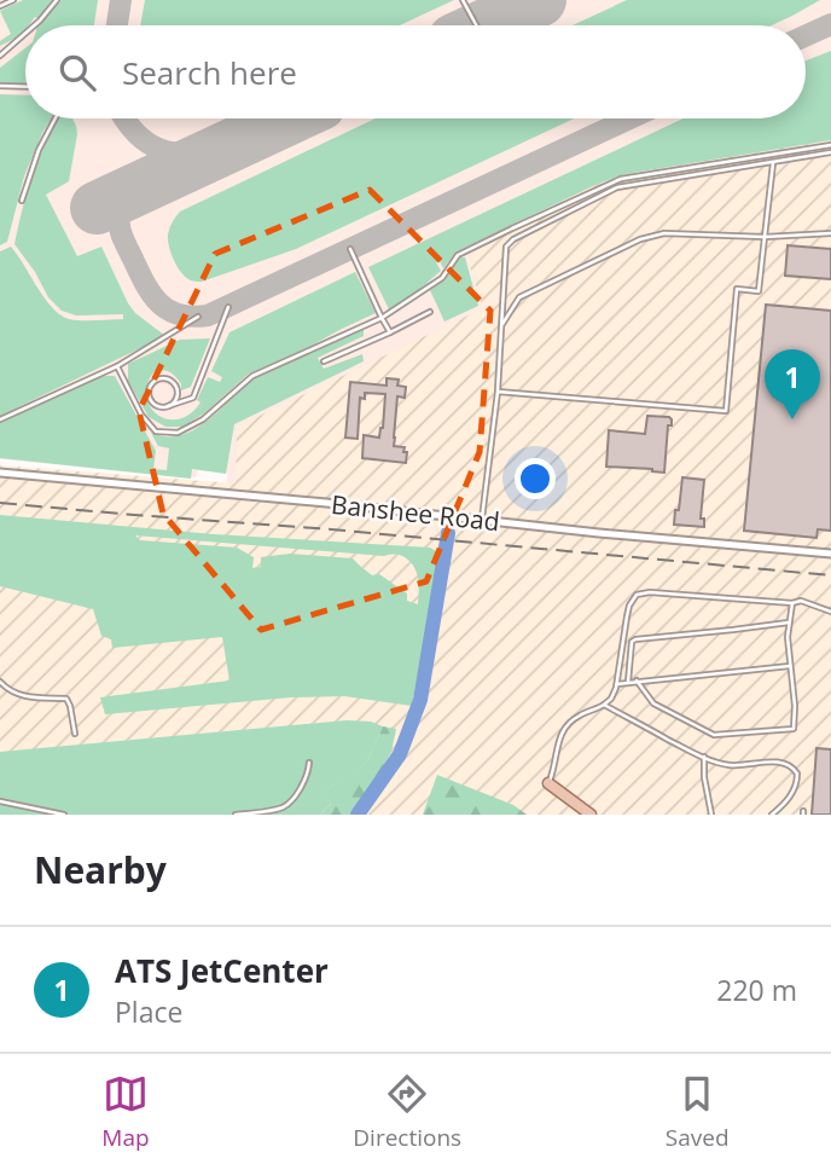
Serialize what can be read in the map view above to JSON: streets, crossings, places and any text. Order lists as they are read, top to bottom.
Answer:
{
  "streets": {
    "street": ["Banshee Road"]
  },
  "page": {
    "search": "Search here",
    "pins": "1",
    "heading": "Nearby",
    "list": [
      {
        "mark": "1",
        "name": "ATS JetCenter",
        "note": "Place",
        "value": "220 m"
      }
    ],
    "nav": ["Map", "Directions", "Saved"]
  }
}
